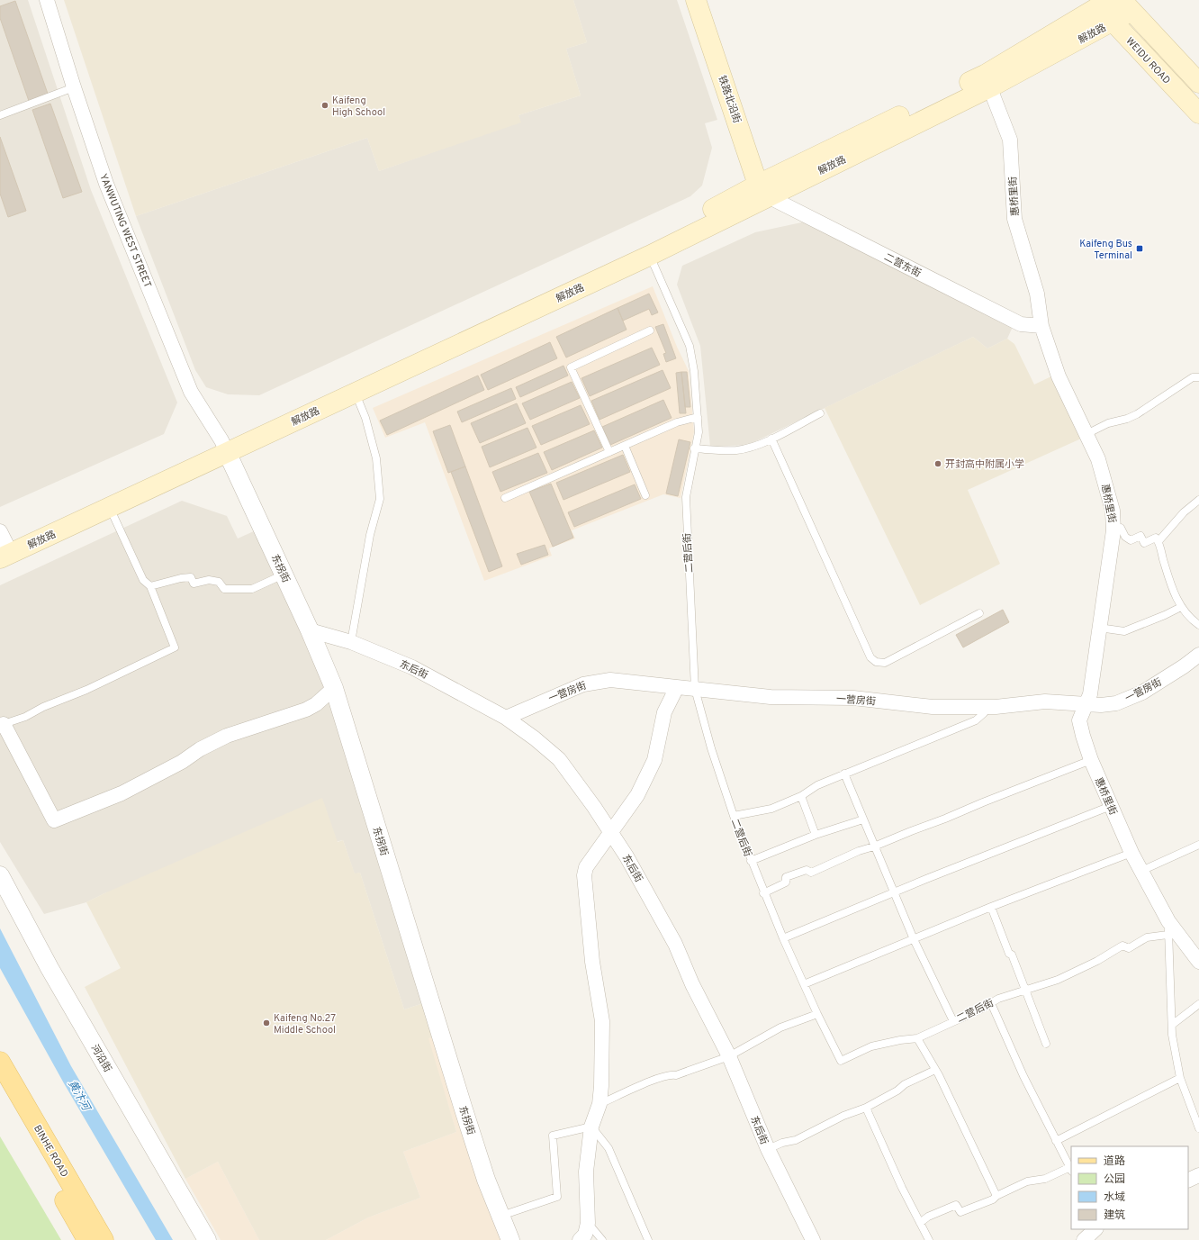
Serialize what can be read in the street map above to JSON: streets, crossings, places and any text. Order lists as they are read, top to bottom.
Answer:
{
  "streets": {
    "main road": [
      "解放路",
      "WEIDU ROAD",
      "铁路北沿街",
      "BINHE ROAD"
    ],
    "street": [
      "惠桥里街",
      "YANWUTING WEST STREET",
      "二营东街",
      "东拐街",
      "东后街",
      "一营房街",
      "河沿街"
    ],
    "lane": ["二营后街"]
  },
  "crossings": [
    ["解放路", "WEIDU ROAD"],
    ["解放路", "铁路北沿街"],
    ["解放路", "惠桥里街"],
    ["解放路", "YANWUTING WEST STREET"],
    ["解放路", "二营东街"],
    ["解放路", "二营后街"],
    ["解放路", "东拐街"],
    ["铁路北沿街", "二营东街"],
    ["惠桥里街", "二营东街"],
    ["惠桥里街", "二营后街"],
    ["惠桥里街", "一营房街"],
    ["YANWUTING WEST STREET", "东拐街"],
    ["二营后街", "一营房街"],
    ["东拐街", "东后街"],
    ["东后街", "一营房街"]
  ],
  "water": ["黄汴河"],
  "places": {
    "other": ["Kaifeng High School", "开封高中附属小学", "Kaifeng No.27 Middle School"],
    "transit": ["Kaifeng Bus Terminal"]
  },
  "legend": [
    "道路",
    "公园",
    "水域",
    "建筑"
  ]
}
